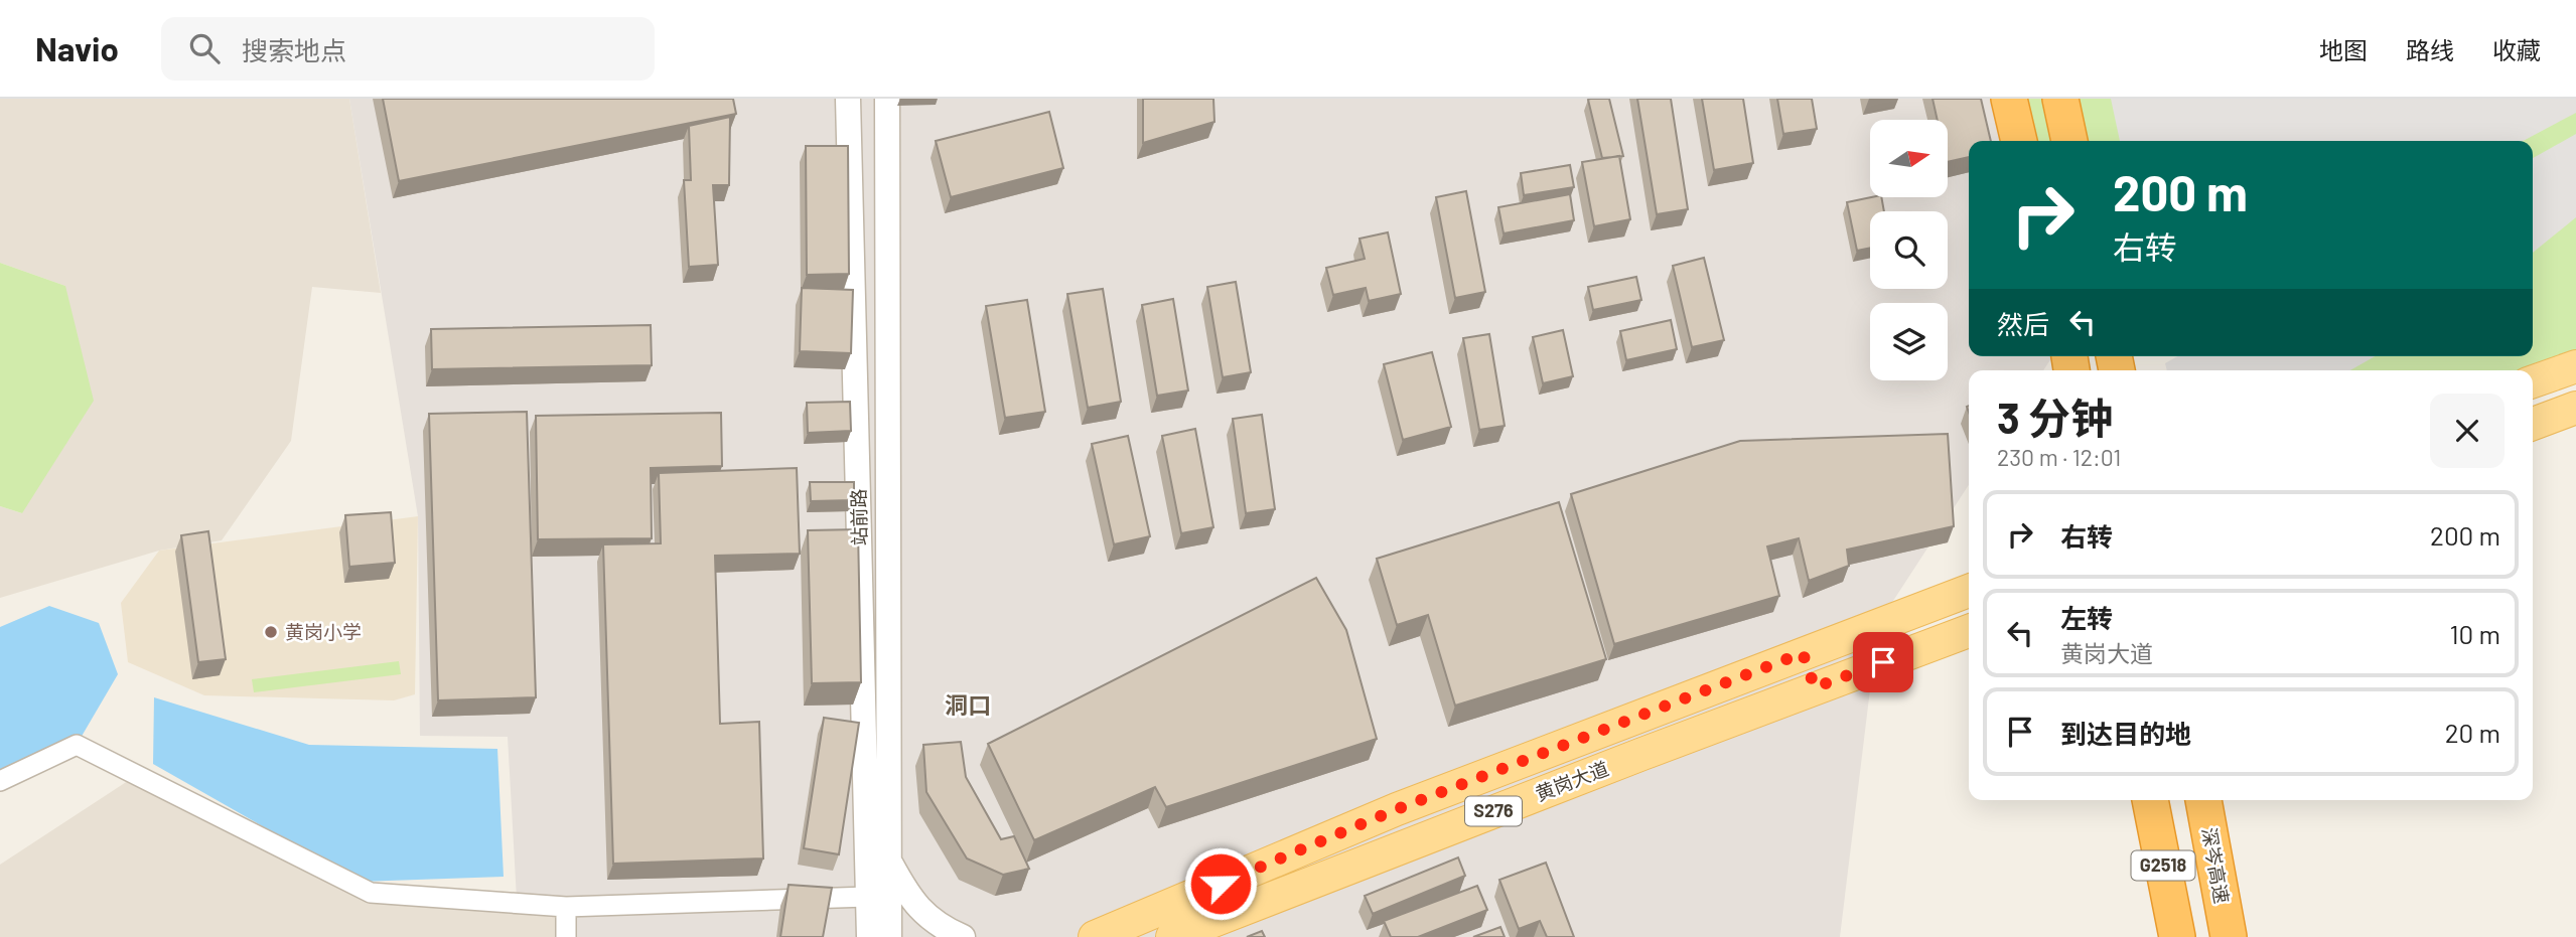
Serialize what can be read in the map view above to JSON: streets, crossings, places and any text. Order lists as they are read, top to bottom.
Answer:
{
  "streets": {
    "highway": ["G2518", "深岑高速"],
    "main road": ["黄岗大道", "S276"],
    "street": ["站前路"]
  },
  "districts": ["洞口"],
  "places": ["黄岗小学"],
  "north": "right",
  "page": {
    "header": "Navio",
    "search": "搜索地点",
    "nav": ["地图", "路线", "收藏"],
    "turn": ["200 m", "右转"],
    "then": "然后",
    "heading": ["3 分钟", "230 m · 12:01"],
    "list": [
      {
        "name": "右转",
        "value": "200 m"
      },
      {
        "name": "左转",
        "note": "黄岗大道",
        "value": "10 m"
      },
      {
        "name": "到达目的地",
        "value": "20 m"
      }
    ]
  }
}
